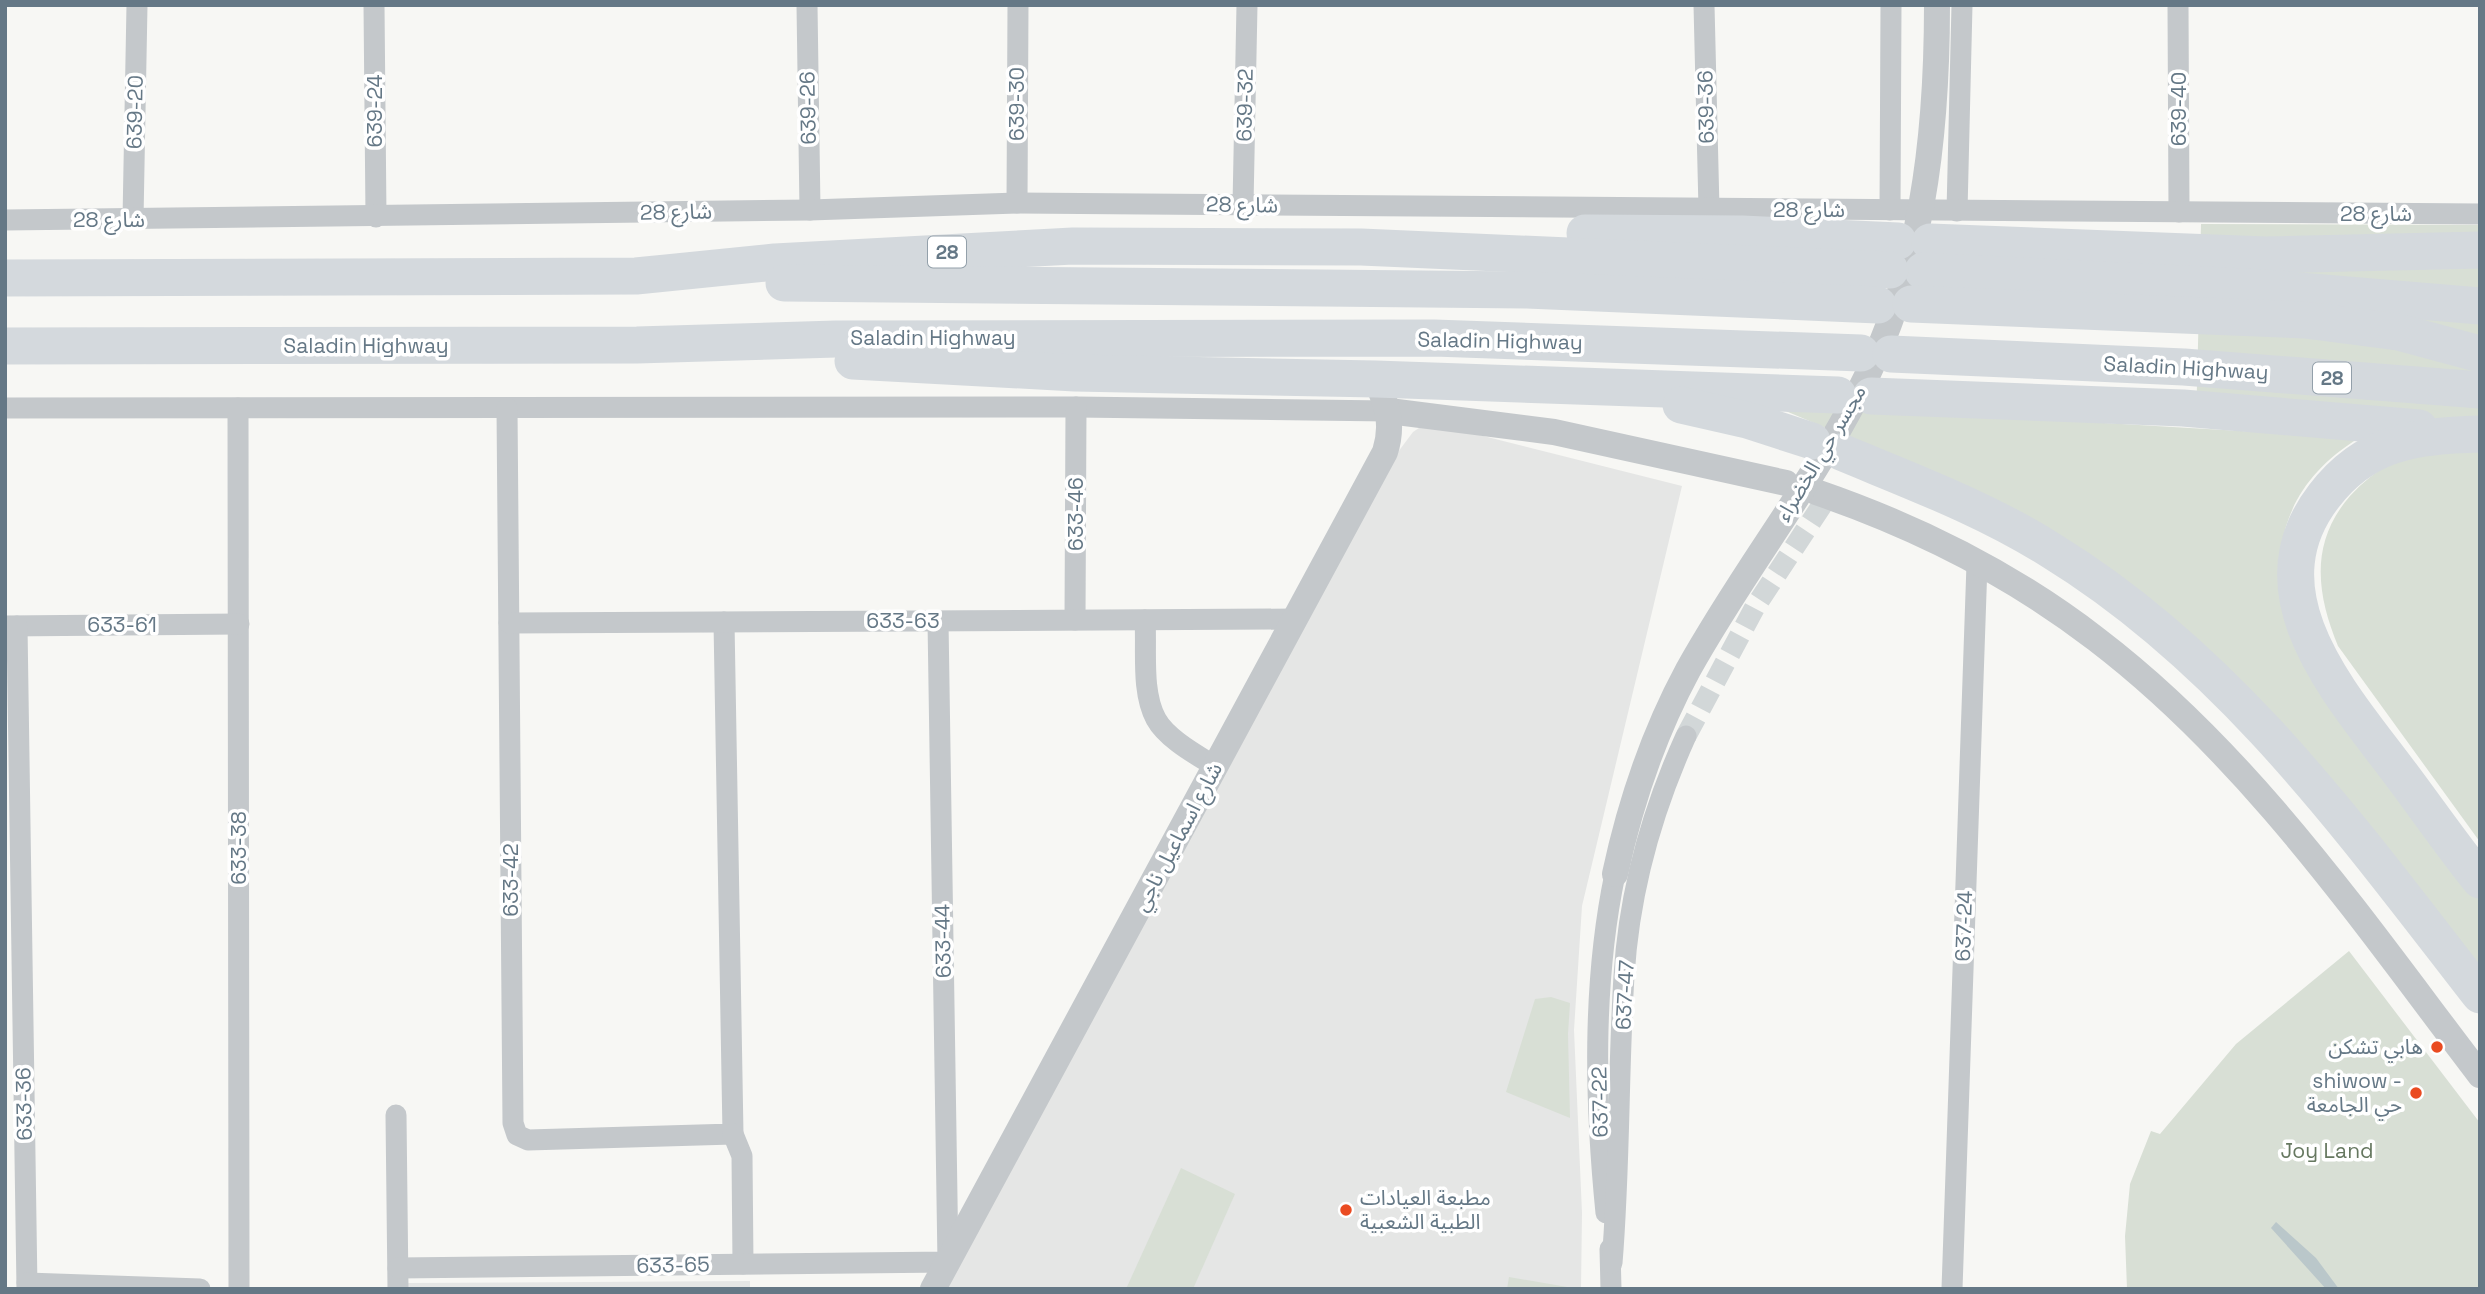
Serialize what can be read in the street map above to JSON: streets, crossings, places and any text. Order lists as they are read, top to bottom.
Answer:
{
  "streets": {
    "highway": ["28", "Saladin Highway"],
    "street": [
      "639-30",
      "639-32",
      "639-36",
      "639-26",
      "639-40",
      "639-24",
      "639-20",
      "شارع 28",
      "مجسر حي الخضراء",
      "633-46",
      "633-63",
      "633-61",
      "شارع اسماعيل ناجي",
      "633-38",
      "633-42",
      "637-24",
      "633-44",
      "637-47",
      "637-22",
      "633-36",
      "633-65"
    ]
  },
  "crossings": [
    ["639-30", "شارع 28"],
    ["639-32", "شارع 28"],
    ["639-36", "شارع 28"],
    ["639-26", "شارع 28"],
    ["639-40", "شارع 28"],
    ["639-24", "شارع 28"],
    ["639-20", "شارع 28"],
    ["شارع 28", "28"],
    ["مجسر حي الخضراء", "637-22"],
    ["633-46", "633-63"],
    ["633-63", "شارع اسماعيل ناجي"],
    ["633-63", "633-42"],
    ["633-63", "633-44"],
    ["633-61", "633-38"],
    ["633-61", "633-36"],
    ["شارع اسماعيل ناجي", "633-44"],
    ["شارع اسماعيل ناجي", "633-65"],
    ["633-44", "633-65"],
    ["637-47", "637-22"]
  ],
  "parks": ["Joy Land"],
  "places": ["هابي تشكن", "shiwow - حي الجامعة", "مطبعة العيادات الطبية الشعبية"]
}
